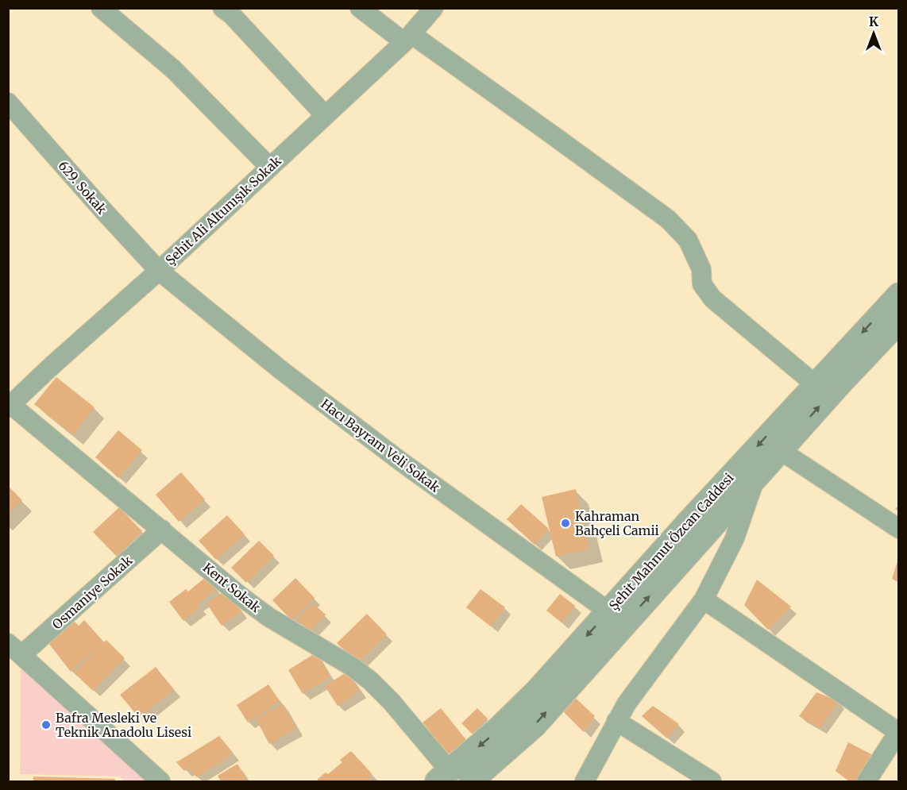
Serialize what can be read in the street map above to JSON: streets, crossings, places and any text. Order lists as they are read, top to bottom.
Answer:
{
  "streets": {
    "street": [
      "629. Sokak",
      "Şehit Ali Altunışık Sokak",
      "Hacı Bayram Veli Sokak",
      "Şehit Mahmut Özcan Caddesi",
      "Kent Sokak",
      "Osmaniye Sokak"
    ]
  },
  "crossings": [
    ["629. Sokak", "Şehit Ali Altunışık Sokak"],
    ["629. Sokak", "Hacı Bayram Veli Sokak"],
    ["Şehit Ali Altunışık Sokak", "Hacı Bayram Veli Sokak"],
    ["Şehit Ali Altunışık Sokak", "Kent Sokak"],
    ["Hacı Bayram Veli Sokak", "Şehit Mahmut Özcan Caddesi"],
    ["Şehit Mahmut Özcan Caddesi", "Kent Sokak"],
    ["Kent Sokak", "Osmaniye Sokak"]
  ],
  "places": ["Kahraman Bahçeli Camii", "Bafra Mesleki ve Teknik Anadolu Lisesi"],
  "north": "top"
}
